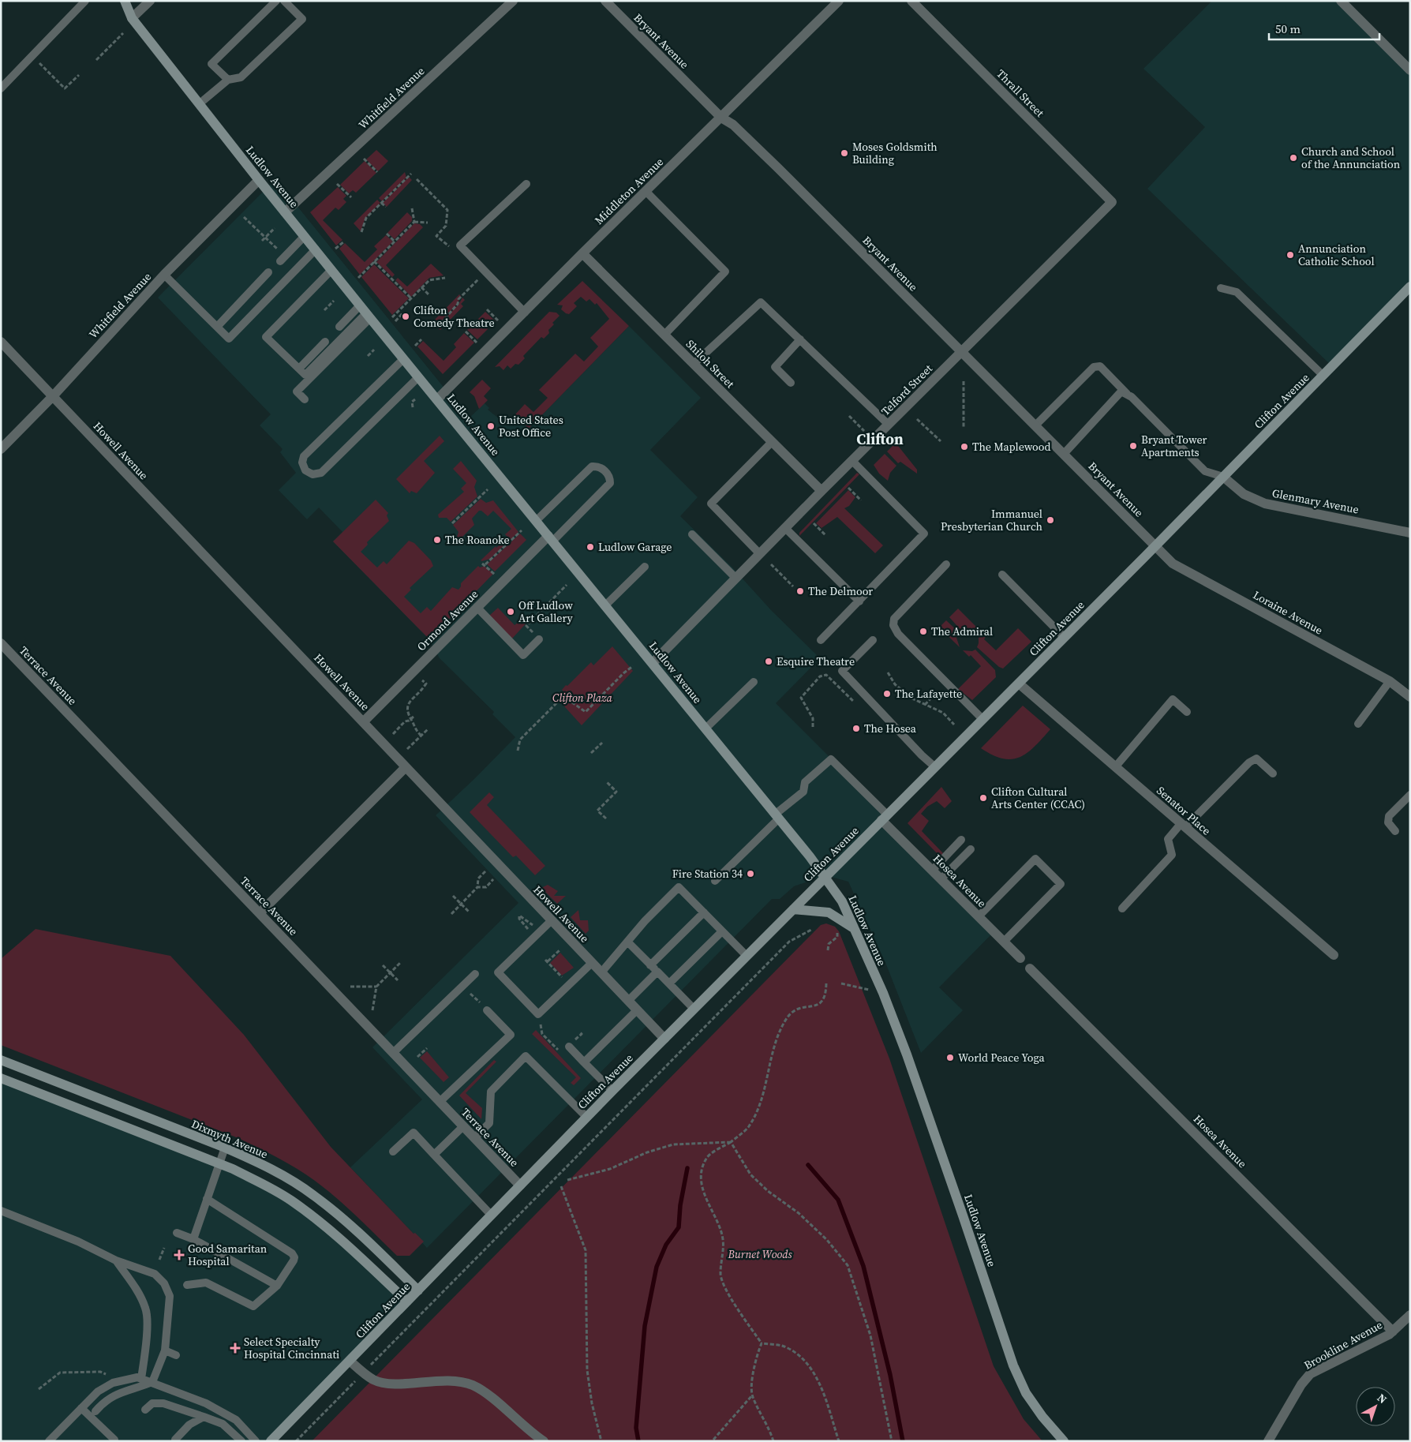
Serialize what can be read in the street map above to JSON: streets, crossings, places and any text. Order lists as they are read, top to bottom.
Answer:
{
  "streets": {
    "main road": ["Ludlow Avenue", "Clifton Avenue", "Dixmyth Avenue"],
    "street": [
      "Bryant Avenue",
      "Thrall Street",
      "Whitfield Avenue",
      "Middleton Avenue",
      "Shiloh Street",
      "Telford Street",
      "Howell Avenue",
      "Glenmary Avenue",
      "Loraine Avenue",
      "Ormond Avenue",
      "Terrace Avenue",
      "Senator Place",
      "Hosea Avenue",
      "Brookline Avenue"
    ]
  },
  "crossings": [
    ["Bryant Avenue", "Middleton Avenue"],
    ["Bryant Avenue", "Telford Street"],
    ["Bryant Avenue", "Clifton Avenue"],
    ["Bryant Avenue", "Loraine Avenue"],
    ["Thrall Street", "Telford Street"],
    ["Whitfield Avenue", "Ludlow Avenue"],
    ["Whitfield Avenue", "Howell Avenue"],
    ["Ludlow Avenue", "Middleton Avenue"],
    ["Ludlow Avenue", "Telford Street"],
    ["Ludlow Avenue", "Clifton Avenue"],
    ["Ludlow Avenue", "Ormond Avenue"],
    ["Middleton Avenue", "Shiloh Street"],
    ["Shiloh Street", "Telford Street"],
    ["Clifton Avenue", "Howell Avenue"],
    ["Clifton Avenue", "Glenmary Avenue"],
    ["Clifton Avenue", "Loraine Avenue"],
    ["Clifton Avenue", "Terrace Avenue"],
    ["Clifton Avenue", "Senator Place"],
    ["Clifton Avenue", "Hosea Avenue"],
    ["Clifton Avenue", "Dixmyth Avenue"],
    ["Howell Avenue", "Ormond Avenue"],
    ["Hosea Avenue", "Brookline Avenue"]
  ],
  "districts": ["Clifton"],
  "parks": ["Clifton Plaza", "Burnet Woods"],
  "places": {
    "other": [
      "Moses Goldsmith Building",
      "Church and School of the Annunciation",
      "Annunciation Catholic School",
      "Clifton Comedy Theatre",
      "United States Post Office",
      "Bryant Tower Apartments",
      "The Maplewood",
      "Immanuel Presbyterian Church",
      "The Roanoke",
      "Ludlow Garage",
      "The Delmoor",
      "Off Ludlow Art Gallery",
      "The Admiral",
      "Esquire Theatre",
      "The Lafayette",
      "The Hosea",
      "Clifton Cultural Arts Center (CCAC)",
      "Fire Station 34",
      "World Peace Yoga"
    ],
    "health": ["Good Samaritan Hospital", "Select Specialty Hospital Cincinnati"]
  },
  "scale_bar": "50 m",
  "north": "top right"
}
